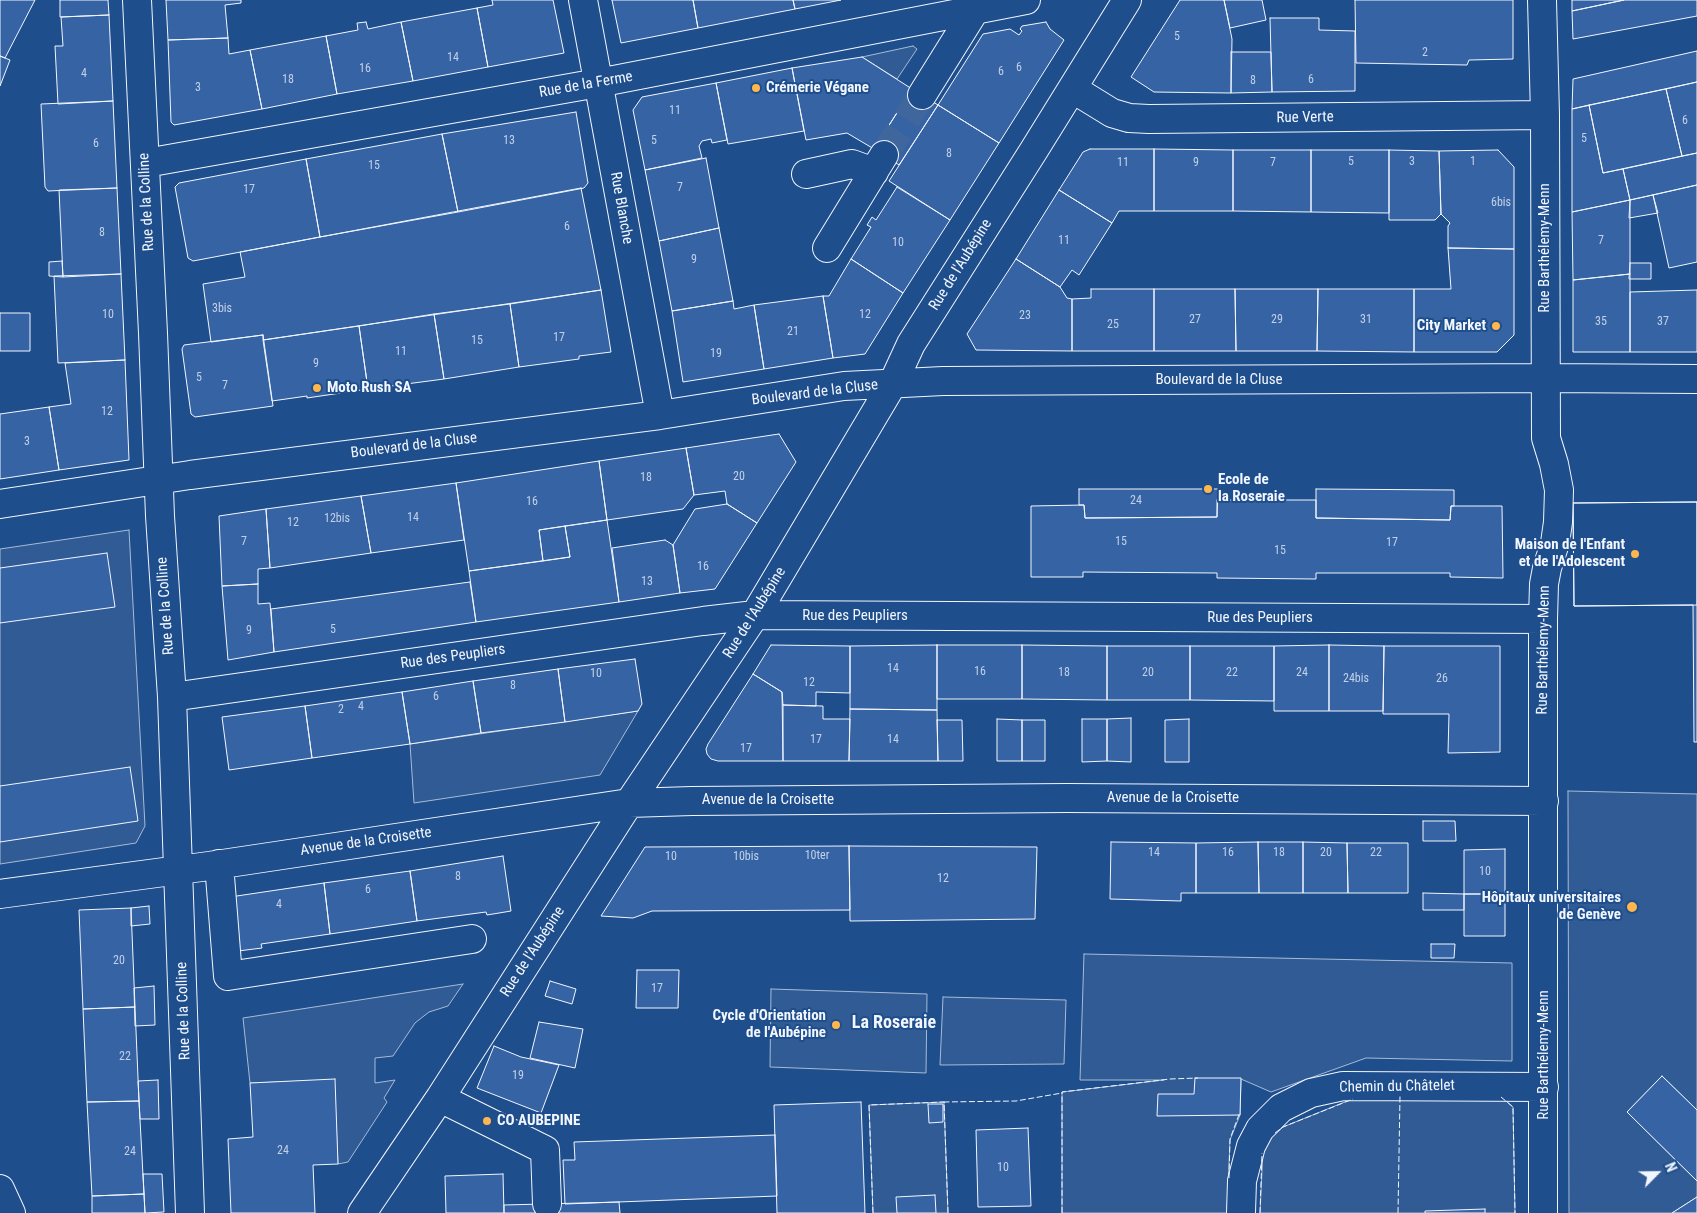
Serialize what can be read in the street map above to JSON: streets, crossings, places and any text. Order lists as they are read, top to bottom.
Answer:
{
  "streets": {
    "street": [
      "Rue de la Ferme",
      "Rue Verte",
      "Rue de la Colline",
      "Rue Blanche",
      "Rue Barthélemy-Menn",
      "Rue de l'Aubépine",
      "Boulevard de la Cluse",
      "Rue des Peupliers",
      "Avenue de la Croisette",
      "Chemin du Châtelet"
    ]
  },
  "crossings": [
    ["Rue de la Ferme", "Rue de la Colline"],
    ["Rue de la Ferme", "Rue Blanche"],
    ["Rue Verte", "Rue Barthélemy-Menn"],
    ["Rue Verte", "Rue de l'Aubépine"],
    ["Rue de la Colline", "Boulevard de la Cluse"],
    ["Rue de la Colline", "Rue des Peupliers"],
    ["Rue de la Colline", "Avenue de la Croisette"],
    ["Rue Blanche", "Boulevard de la Cluse"],
    ["Rue Barthélemy-Menn", "Boulevard de la Cluse"],
    ["Rue Barthélemy-Menn", "Rue des Peupliers"],
    ["Rue Barthélemy-Menn", "Avenue de la Croisette"],
    ["Rue Barthélemy-Menn", "Chemin du Châtelet"],
    ["Rue de l'Aubépine", "Boulevard de la Cluse"],
    ["Rue de l'Aubépine", "Rue des Peupliers"],
    ["Rue de l'Aubépine", "Avenue de la Croisette"]
  ],
  "districts": ["La Roseraie"],
  "places": [
    "Crémerie Végane",
    "City Market",
    "Moto Rush SA",
    "Ecole de la Roseraie",
    "Maison de l'Enfant et de l'Adolescent",
    "Hôpitaux universitaires de Genève",
    "Cycle d'Orientation de l'Aubépine",
    "CO AUBEPINE"
  ],
  "house_numbers": [
    "5",
    "2",
    "14",
    "6",
    "16",
    "6",
    "4",
    "18",
    "6",
    "8",
    "3",
    "11",
    "6",
    "5",
    "13",
    "5",
    "6",
    "8",
    "5",
    "3",
    "1",
    "11",
    "9",
    "7",
    "15",
    "7",
    "17",
    "6bis",
    "6",
    "8",
    "11",
    "7",
    "10",
    "9",
    "3bis",
    "10",
    "12",
    "23",
    "27",
    "29",
    "31",
    "35",
    "37",
    "25",
    "21",
    "17",
    "15",
    "11",
    "19",
    "9",
    "5",
    "7",
    "12",
    "3",
    "20",
    "18",
    "24",
    "16",
    "14",
    "12bis",
    "12",
    "7",
    "15",
    "17",
    "15",
    "16",
    "13",
    "5",
    "9",
    "14",
    "16",
    "18",
    "20",
    "22",
    "24",
    "10",
    "24bis",
    "26",
    "12",
    "8",
    "6",
    "4",
    "2",
    "17",
    "14",
    "17",
    "14",
    "16",
    "18",
    "20",
    "22",
    "10ter",
    "10",
    "10bis",
    "10",
    "8",
    "12",
    "6",
    "4",
    "20",
    "17",
    "22",
    "19",
    "24",
    "24",
    "10"
  ],
  "north": "top right"
}
